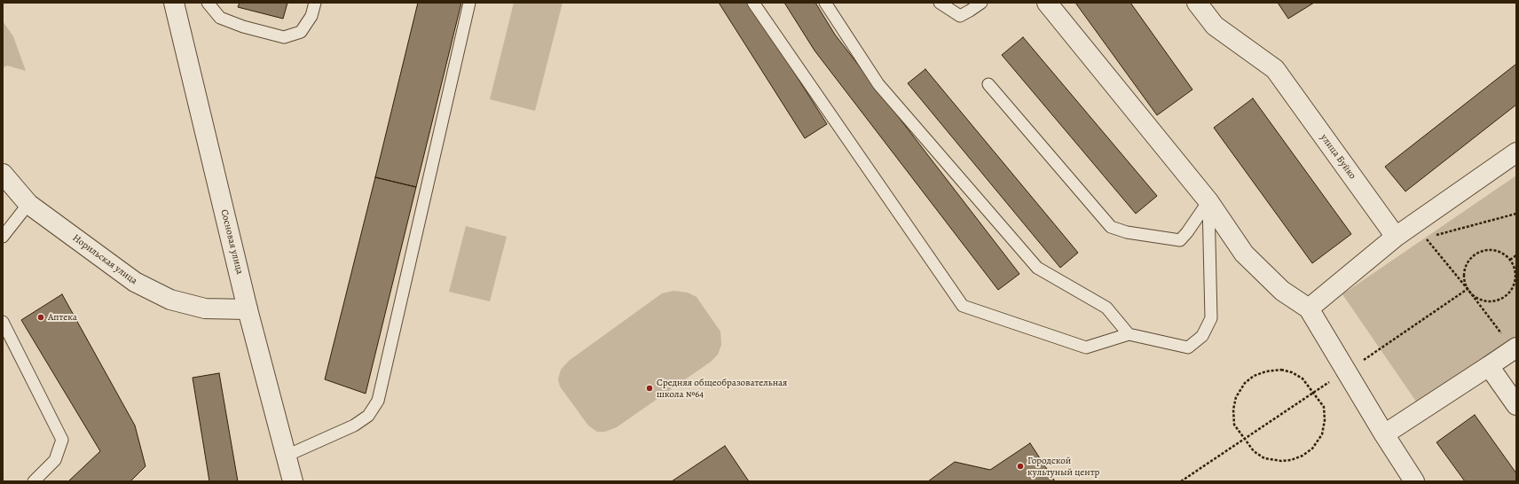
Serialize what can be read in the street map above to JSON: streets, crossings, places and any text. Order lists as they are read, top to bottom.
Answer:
{
  "streets": {
    "street": ["улица Буйко", "Сосновая улица", "Норильская улица"]
  },
  "crossings": [
    ["Сосновая улица", "Норильская улица"]
  ],
  "places": ["Аптека", "Средняя общеобразовательная школа №64", "Городской культуный центр"]
}
